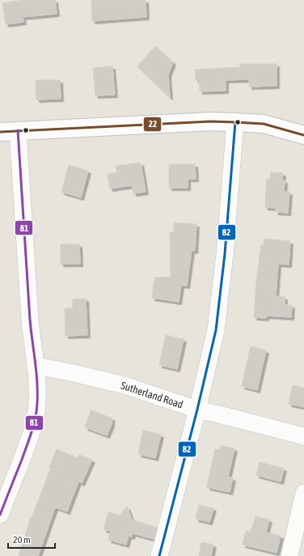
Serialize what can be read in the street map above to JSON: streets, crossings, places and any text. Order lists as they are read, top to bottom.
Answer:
{
  "streets": {
    "street": ["Sutherland Road"]
  },
  "lines": ["transit line 22", "transit line 82", "transit line 81"],
  "scale_bar": "20 m"
}
